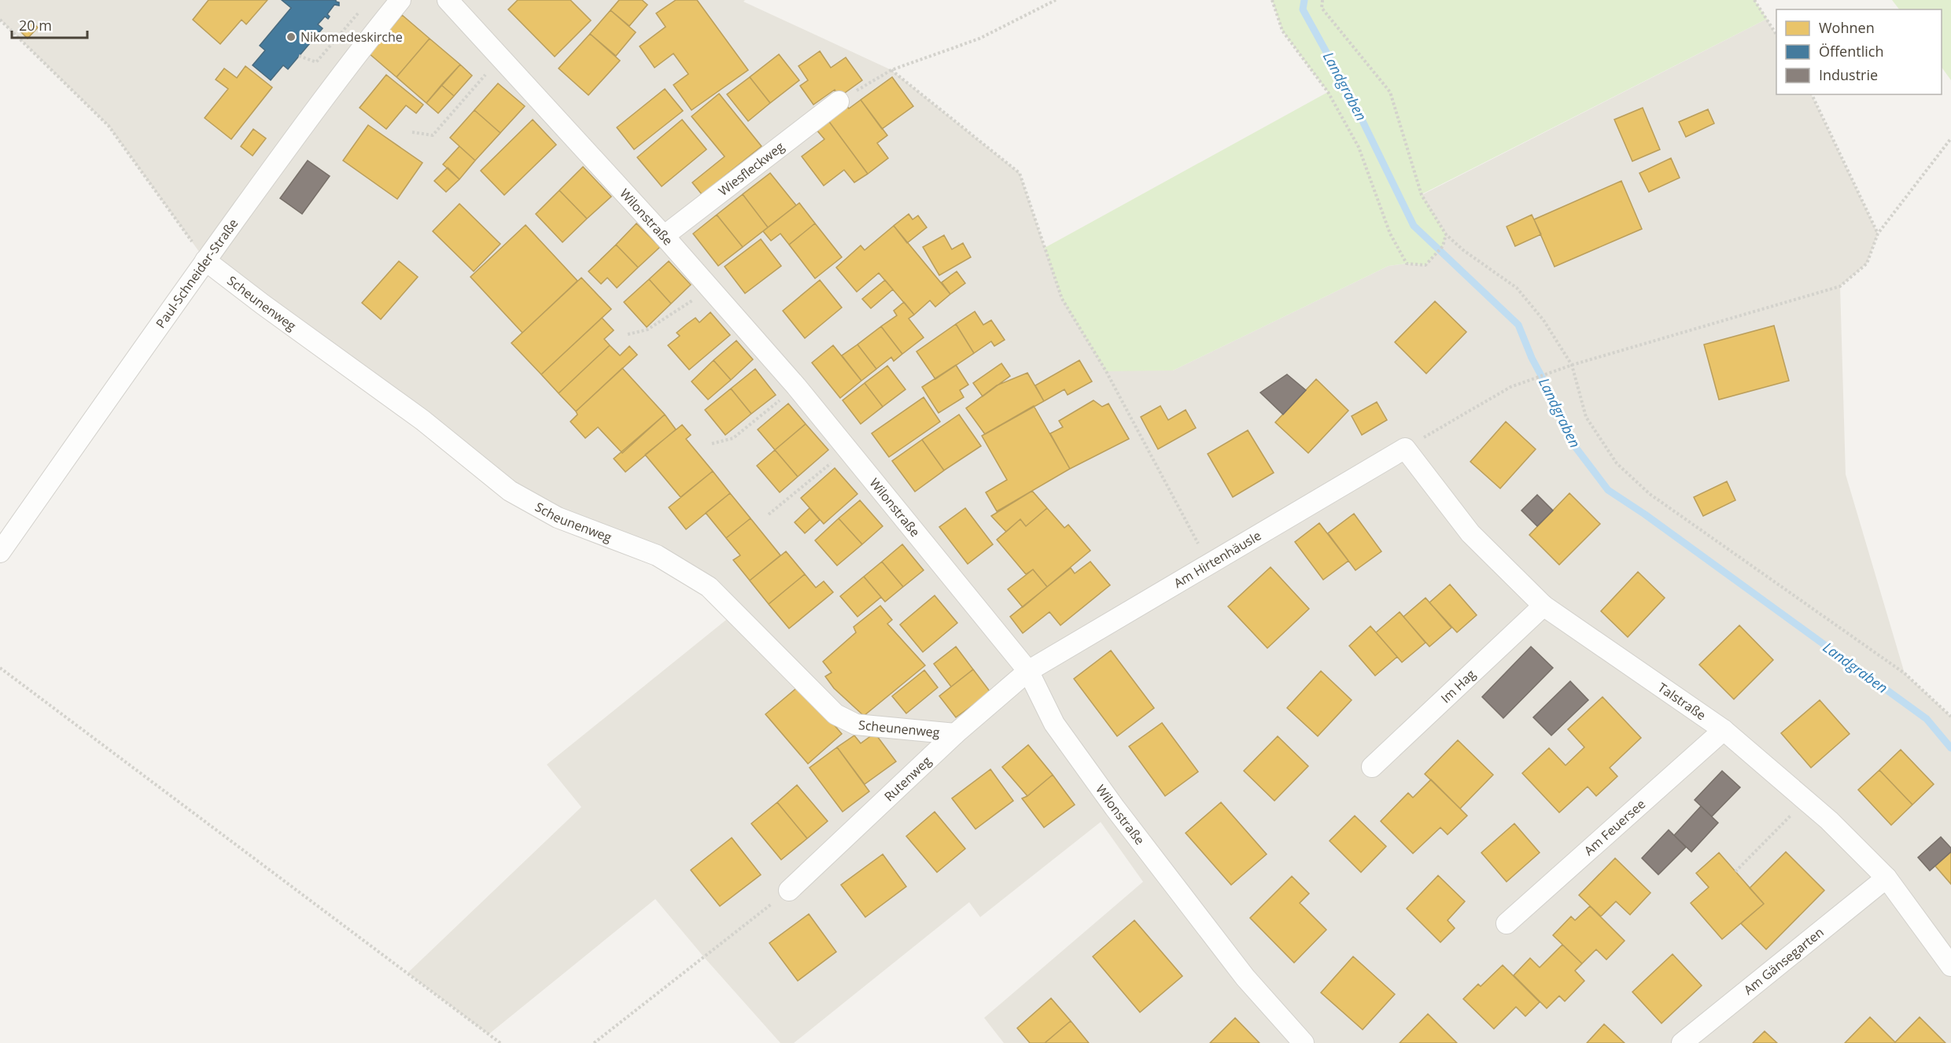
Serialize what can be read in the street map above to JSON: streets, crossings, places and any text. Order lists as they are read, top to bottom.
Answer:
{
  "streets": {
    "street": [
      "Wiesfleckweg",
      "Wilonstraße",
      "Paul-Schneider-Straße",
      "Scheunenweg",
      "Am Hirtenhäusle",
      "Im Hag",
      "Talstraße",
      "Rutenweg",
      "Am Feuersee",
      "Am Gänsegarten"
    ]
  },
  "crossings": [
    ["Wiesfleckweg", "Wilonstraße"],
    ["Wilonstraße", "Am Hirtenhäusle"],
    ["Wilonstraße", "Rutenweg"],
    ["Paul-Schneider-Straße", "Scheunenweg"],
    ["Scheunenweg", "Rutenweg"],
    ["Am Hirtenhäusle", "Talstraße"],
    ["Am Hirtenhäusle", "Rutenweg"],
    ["Im Hag", "Talstraße"],
    ["Talstraße", "Am Feuersee"],
    ["Talstraße", "Am Gänsegarten"]
  ],
  "water": ["Landgraben"],
  "places": ["Nikomedeskirche"],
  "legend": ["Wohnen", "Öffentlich", "Industrie"],
  "scale_bar": "20 m"
}
